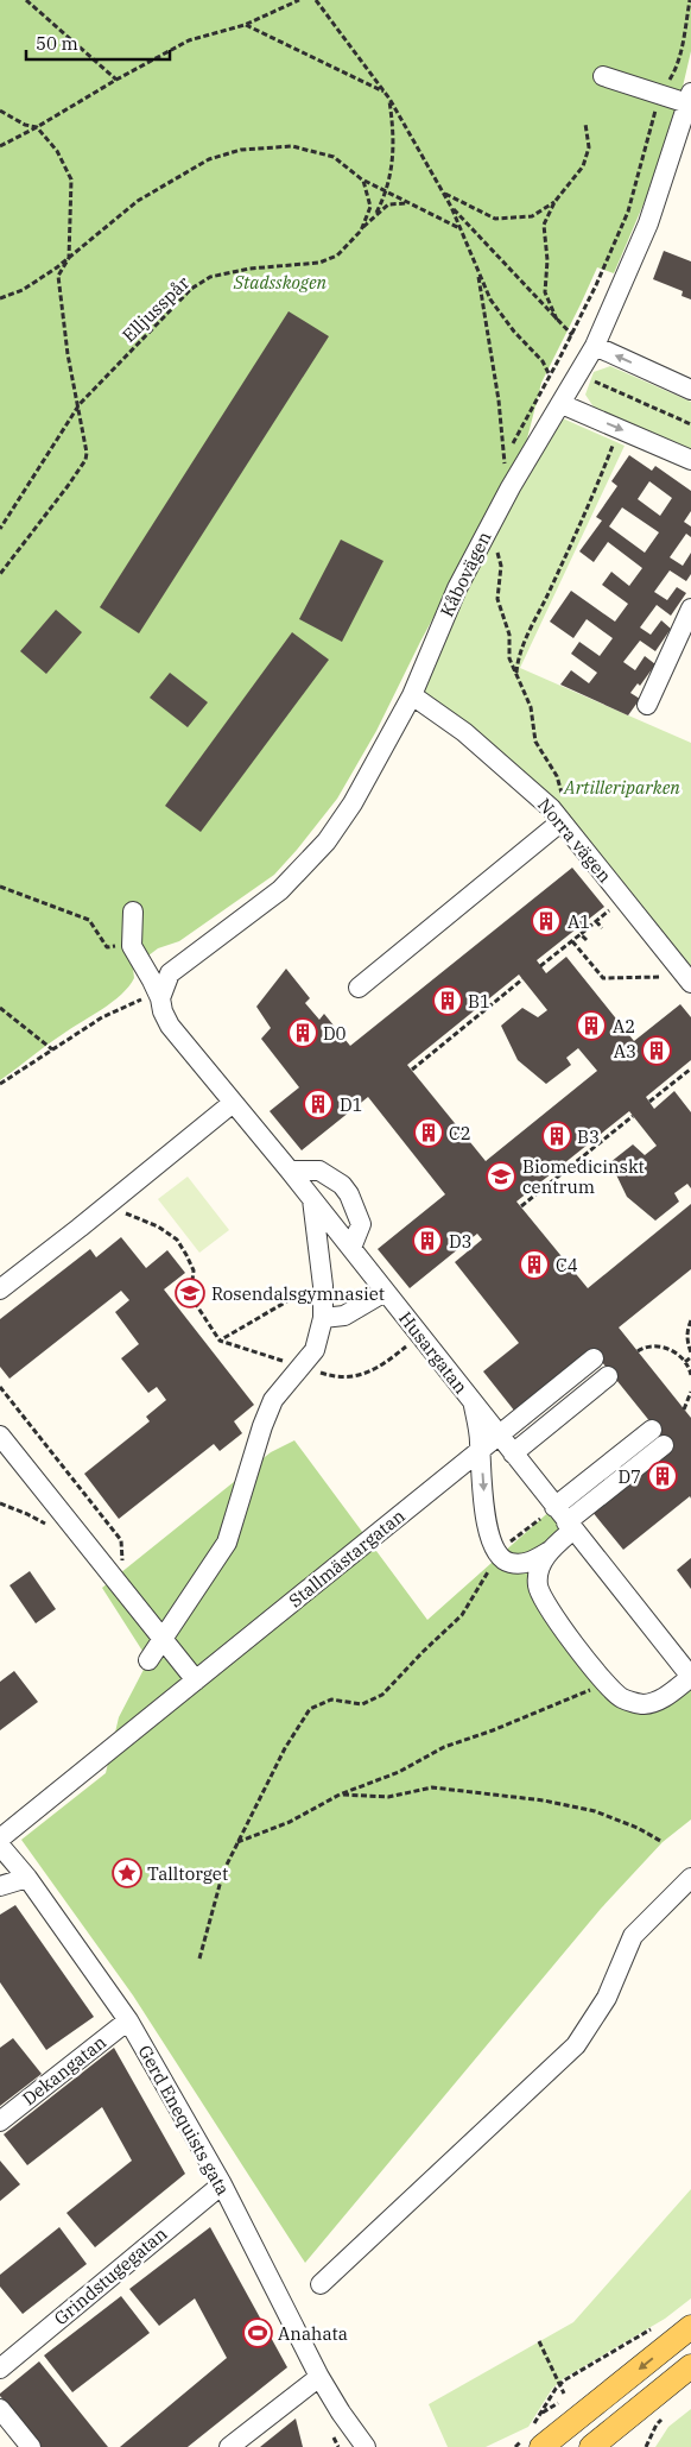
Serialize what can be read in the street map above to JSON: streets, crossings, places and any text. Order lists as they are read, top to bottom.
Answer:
{
  "streets": {
    "street": [
      "Kåbovägen",
      "Norra vägen",
      "Husargatan",
      "Stallmästargatan",
      "Dekangatan",
      "Gerd Enequists gata",
      "Grindstugegatan"
    ],
    "path": ["Elljusspår"]
  },
  "crossings": [
    ["Kåbovägen", "Norra vägen"],
    ["Kåbovägen", "Husargatan"],
    ["Husargatan", "Stallmästargatan"],
    ["Dekangatan", "Gerd Enequists gata"],
    ["Gerd Enequists gata", "Grindstugegatan"]
  ],
  "parks": ["Stadsskogen", "Artilleriparken"],
  "places": {
    "building": [
      "A1",
      "B1",
      "A2",
      "D0",
      "A3",
      "D1",
      "C2",
      "B3",
      "D3",
      "C4",
      "D7"
    ],
    "school or university": ["Biomedicinskt centrum", "Rosendalsgymnasiet"],
    "place": ["Talltorget"],
    "sports": ["Anahata"]
  },
  "scale_bar": "50 m"
}
